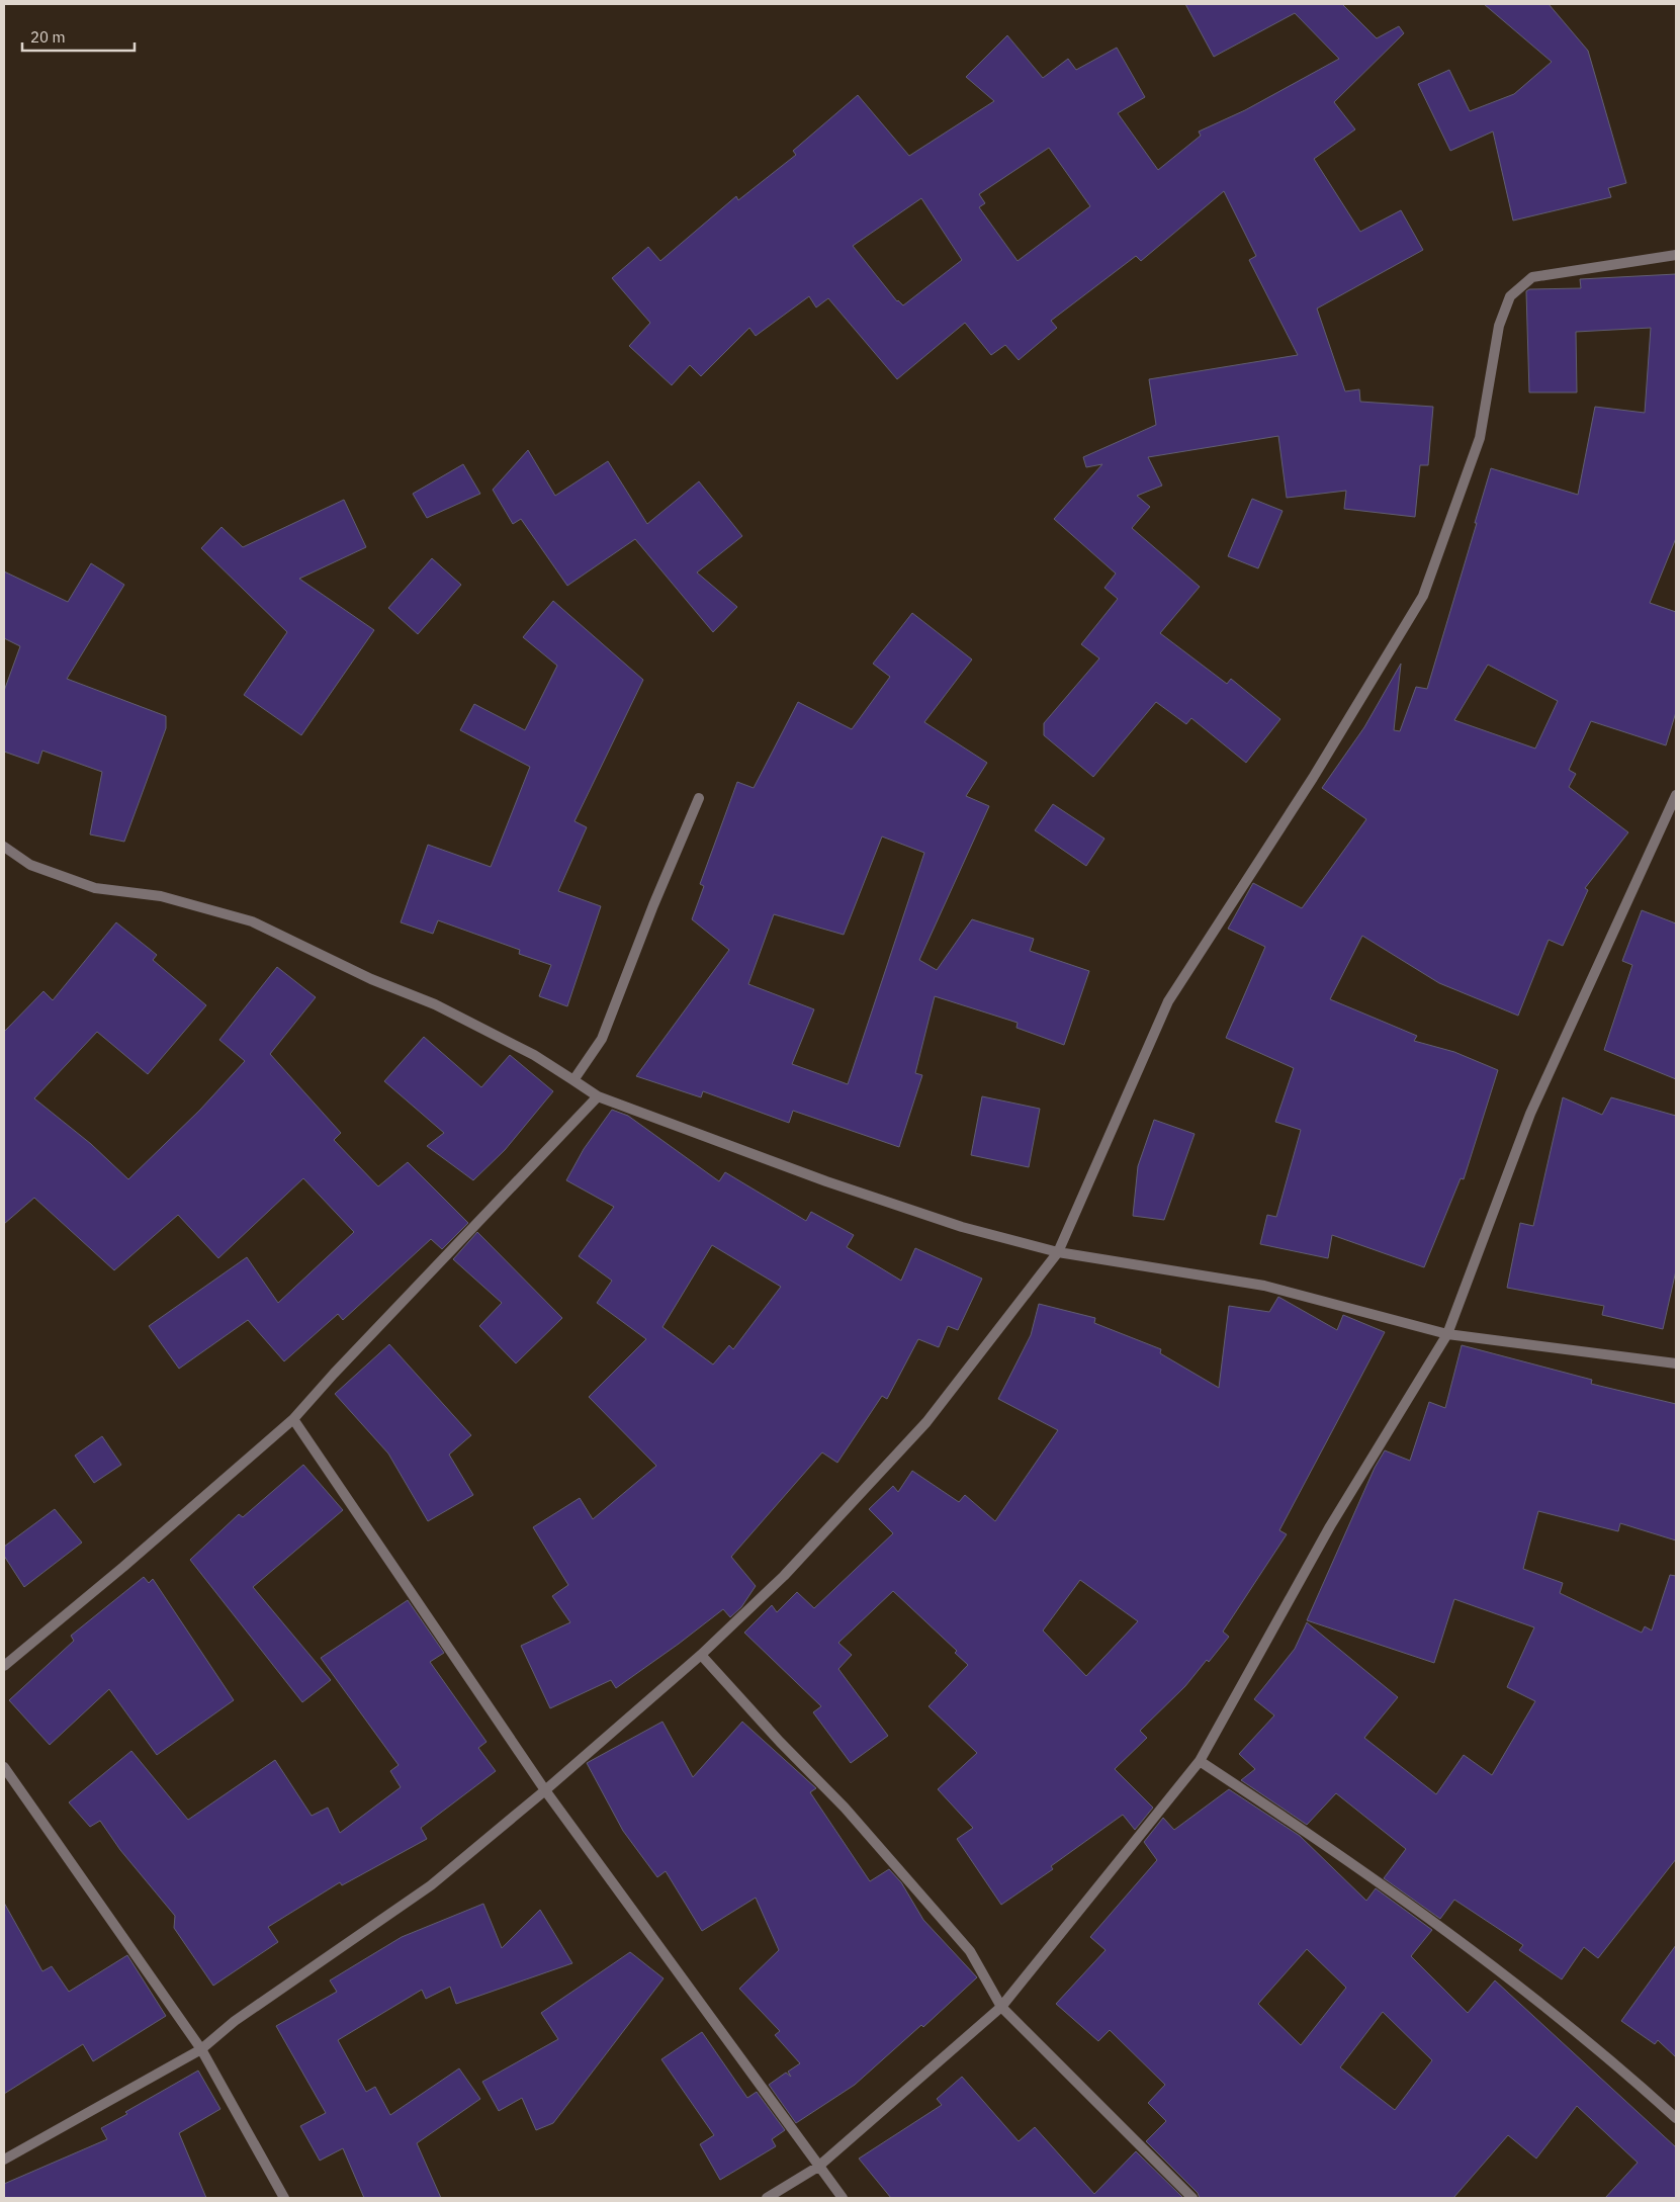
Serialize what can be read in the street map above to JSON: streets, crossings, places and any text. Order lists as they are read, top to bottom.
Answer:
{
  "scale_bar": "20 m"
}
